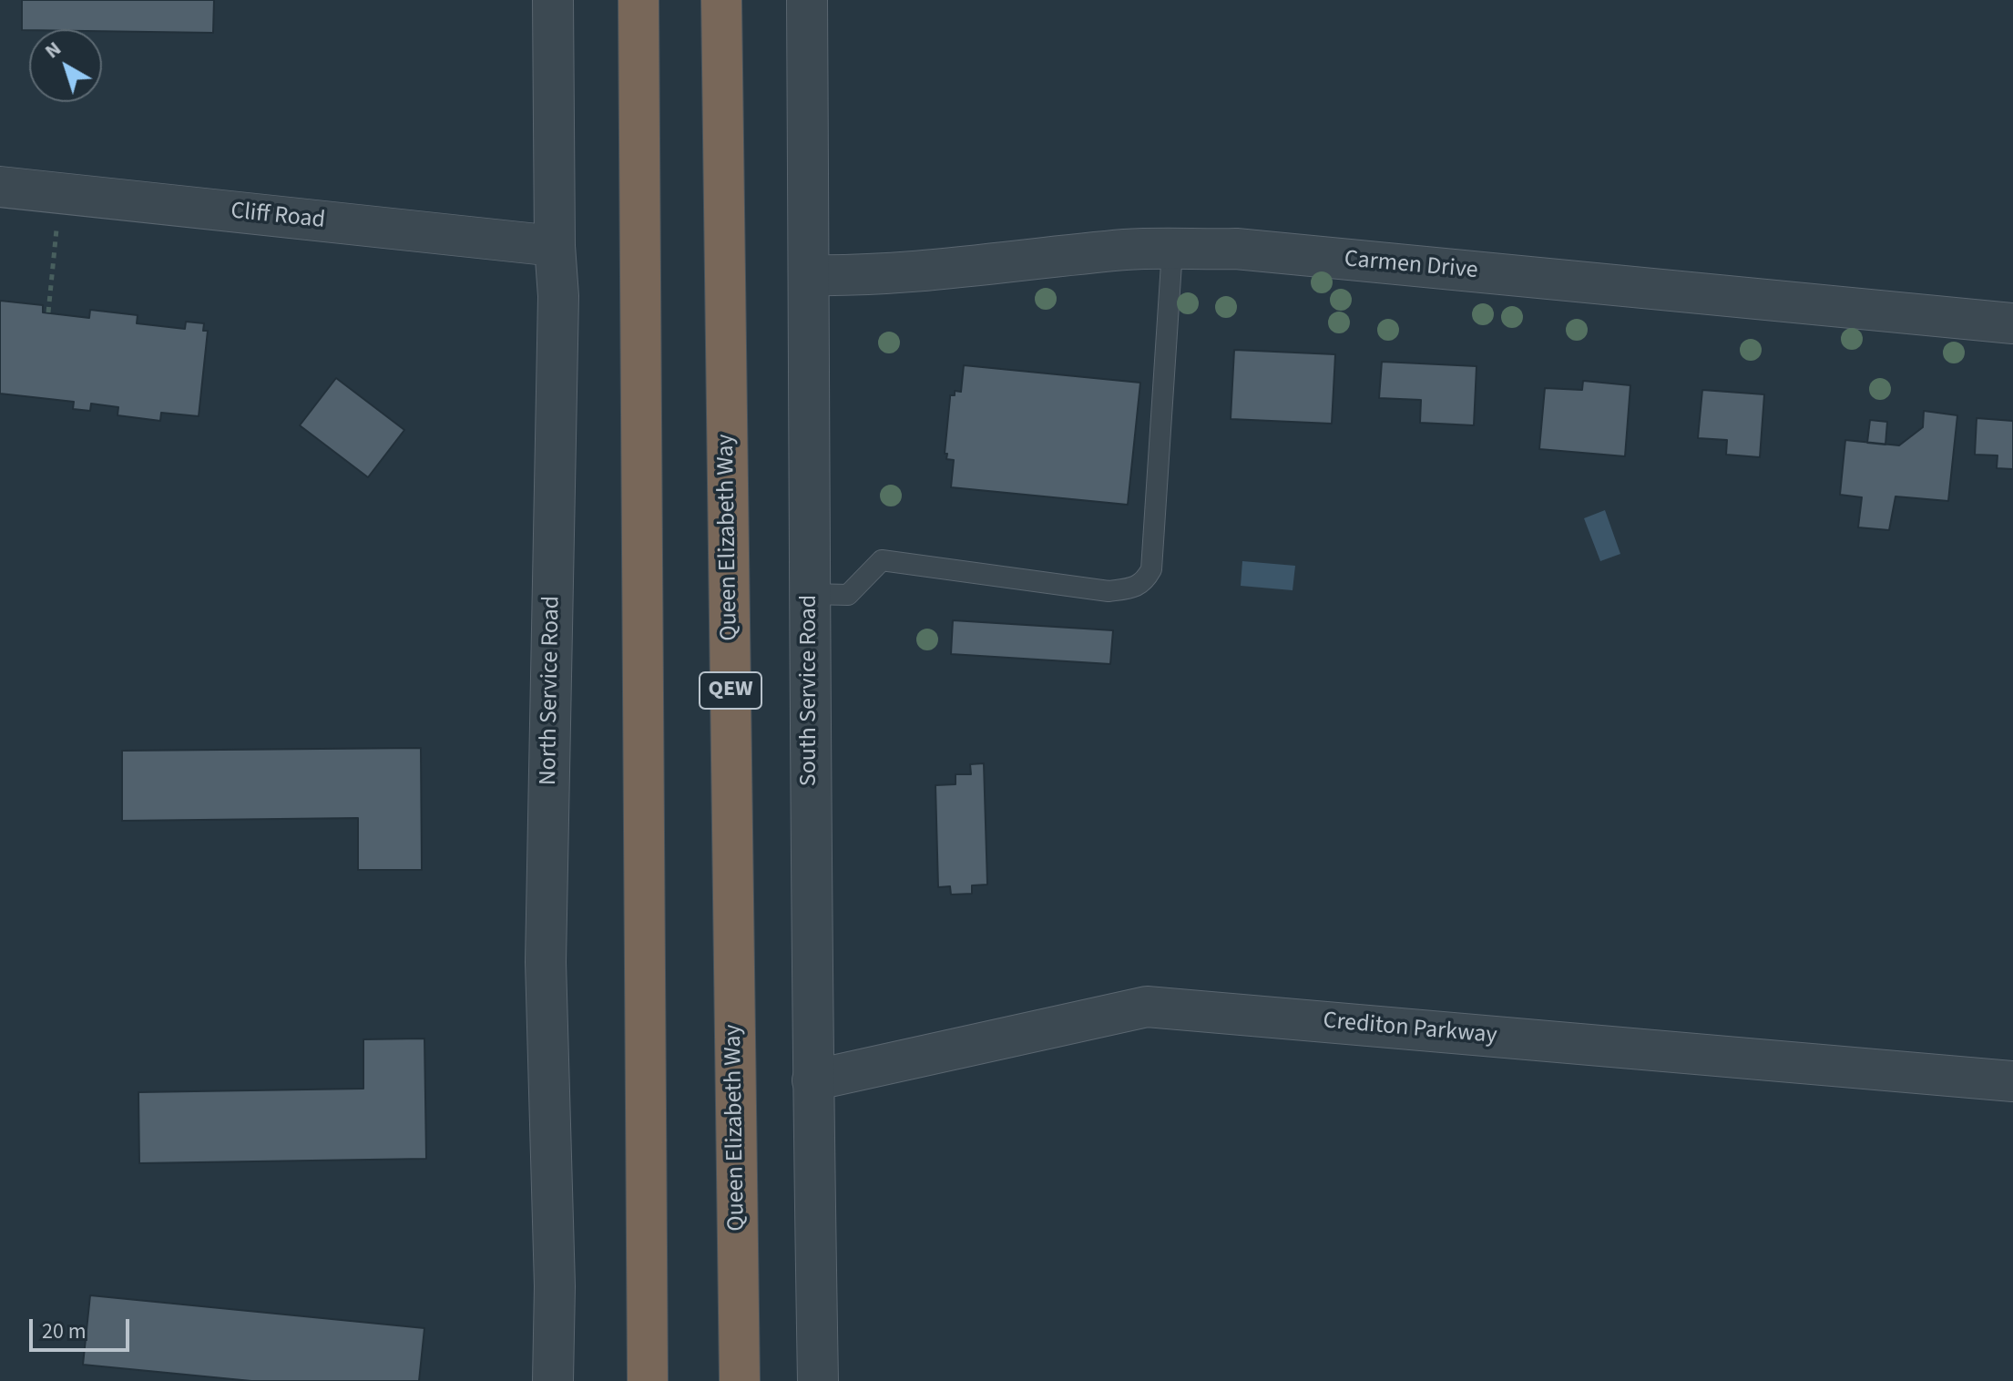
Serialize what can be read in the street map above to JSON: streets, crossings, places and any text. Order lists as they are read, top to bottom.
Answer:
{
  "streets": {
    "highway": ["Queen Elizabeth Way", "QEW"],
    "street": [
      "Cliff Road",
      "Carmen Drive",
      "North Service Road",
      "South Service Road",
      "Crediton Parkway"
    ]
  },
  "crossings": [
    ["Cliff Road", "North Service Road"],
    ["Carmen Drive", "South Service Road"],
    ["South Service Road", "Crediton Parkway"]
  ],
  "scale_bar": "20 m",
  "north": "top left"
}
